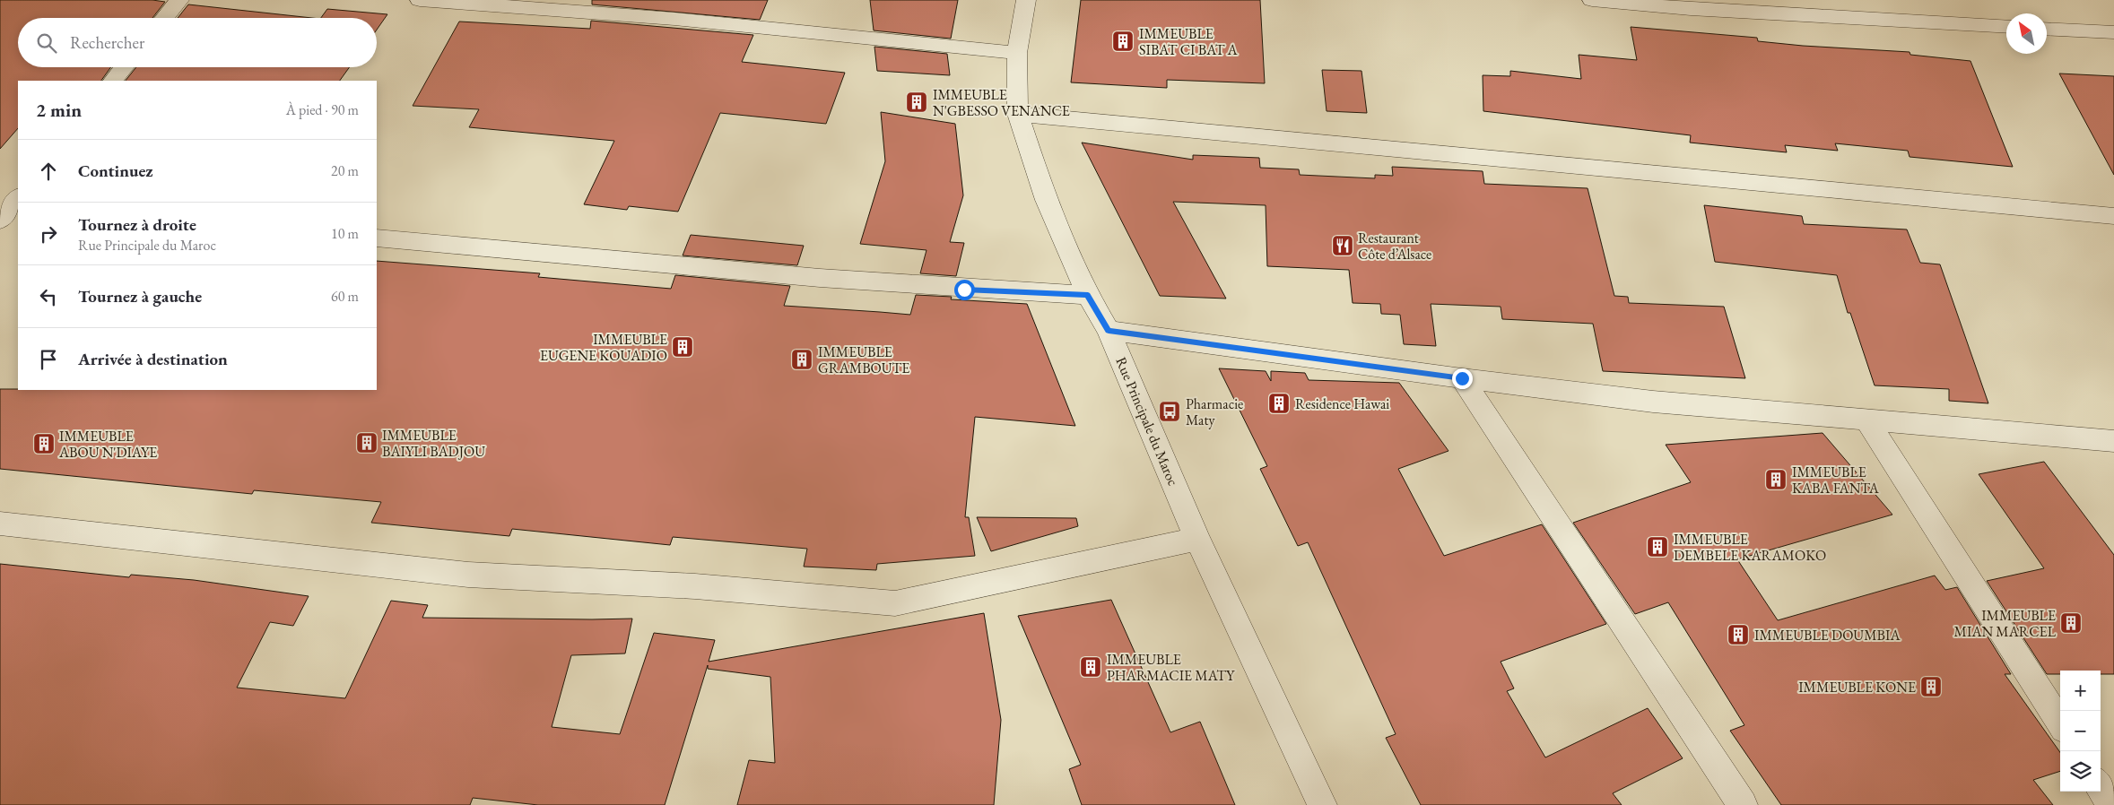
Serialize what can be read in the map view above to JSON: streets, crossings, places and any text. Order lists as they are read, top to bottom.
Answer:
{
  "streets": {
    "street": ["Rue Principale du Maroc"]
  },
  "places": {
    "building": [
      "IMMEUBLE SIBAT CI BAT A",
      "IMMEUBLE N'GBESSO VENANCE",
      "IMMEUBLE EUGENE KOUADIO",
      "IMMEUBLE GRAMBOUTE",
      "Residence Hawai",
      "IMMEUBLE BAIYLI BADJOU",
      "IMMEUBLE ABOU N'DIAYE",
      "IMMEUBLE KABA FANTA",
      "IMMEUBLE DEMBELE KARAMOKO",
      "IMMEUBLE MIAN MARCEL",
      "IMMEUBLE DOUMBIA",
      "IMMEUBLE PHARMACIE MATY",
      "IMMEUBLE KONE"
    ],
    "restaurant": ["Restaurant Côte d’Alsace"],
    "bus stop": ["Pharmacie Maty"]
  },
  "north": "top left",
  "page": {
    "search": "Rechercher",
    "heading": ["2 min", "À pied · 90 m"],
    "list": [
      ["Continuez", "20 m"],
      ["Tournez à droite", "Rue Principale du Maroc", "10 m"],
      ["Tournez à gauche", "60 m"],
      "Arrivée à destination"
    ],
    "map_buttons": ["+", "−"]
  }
}
